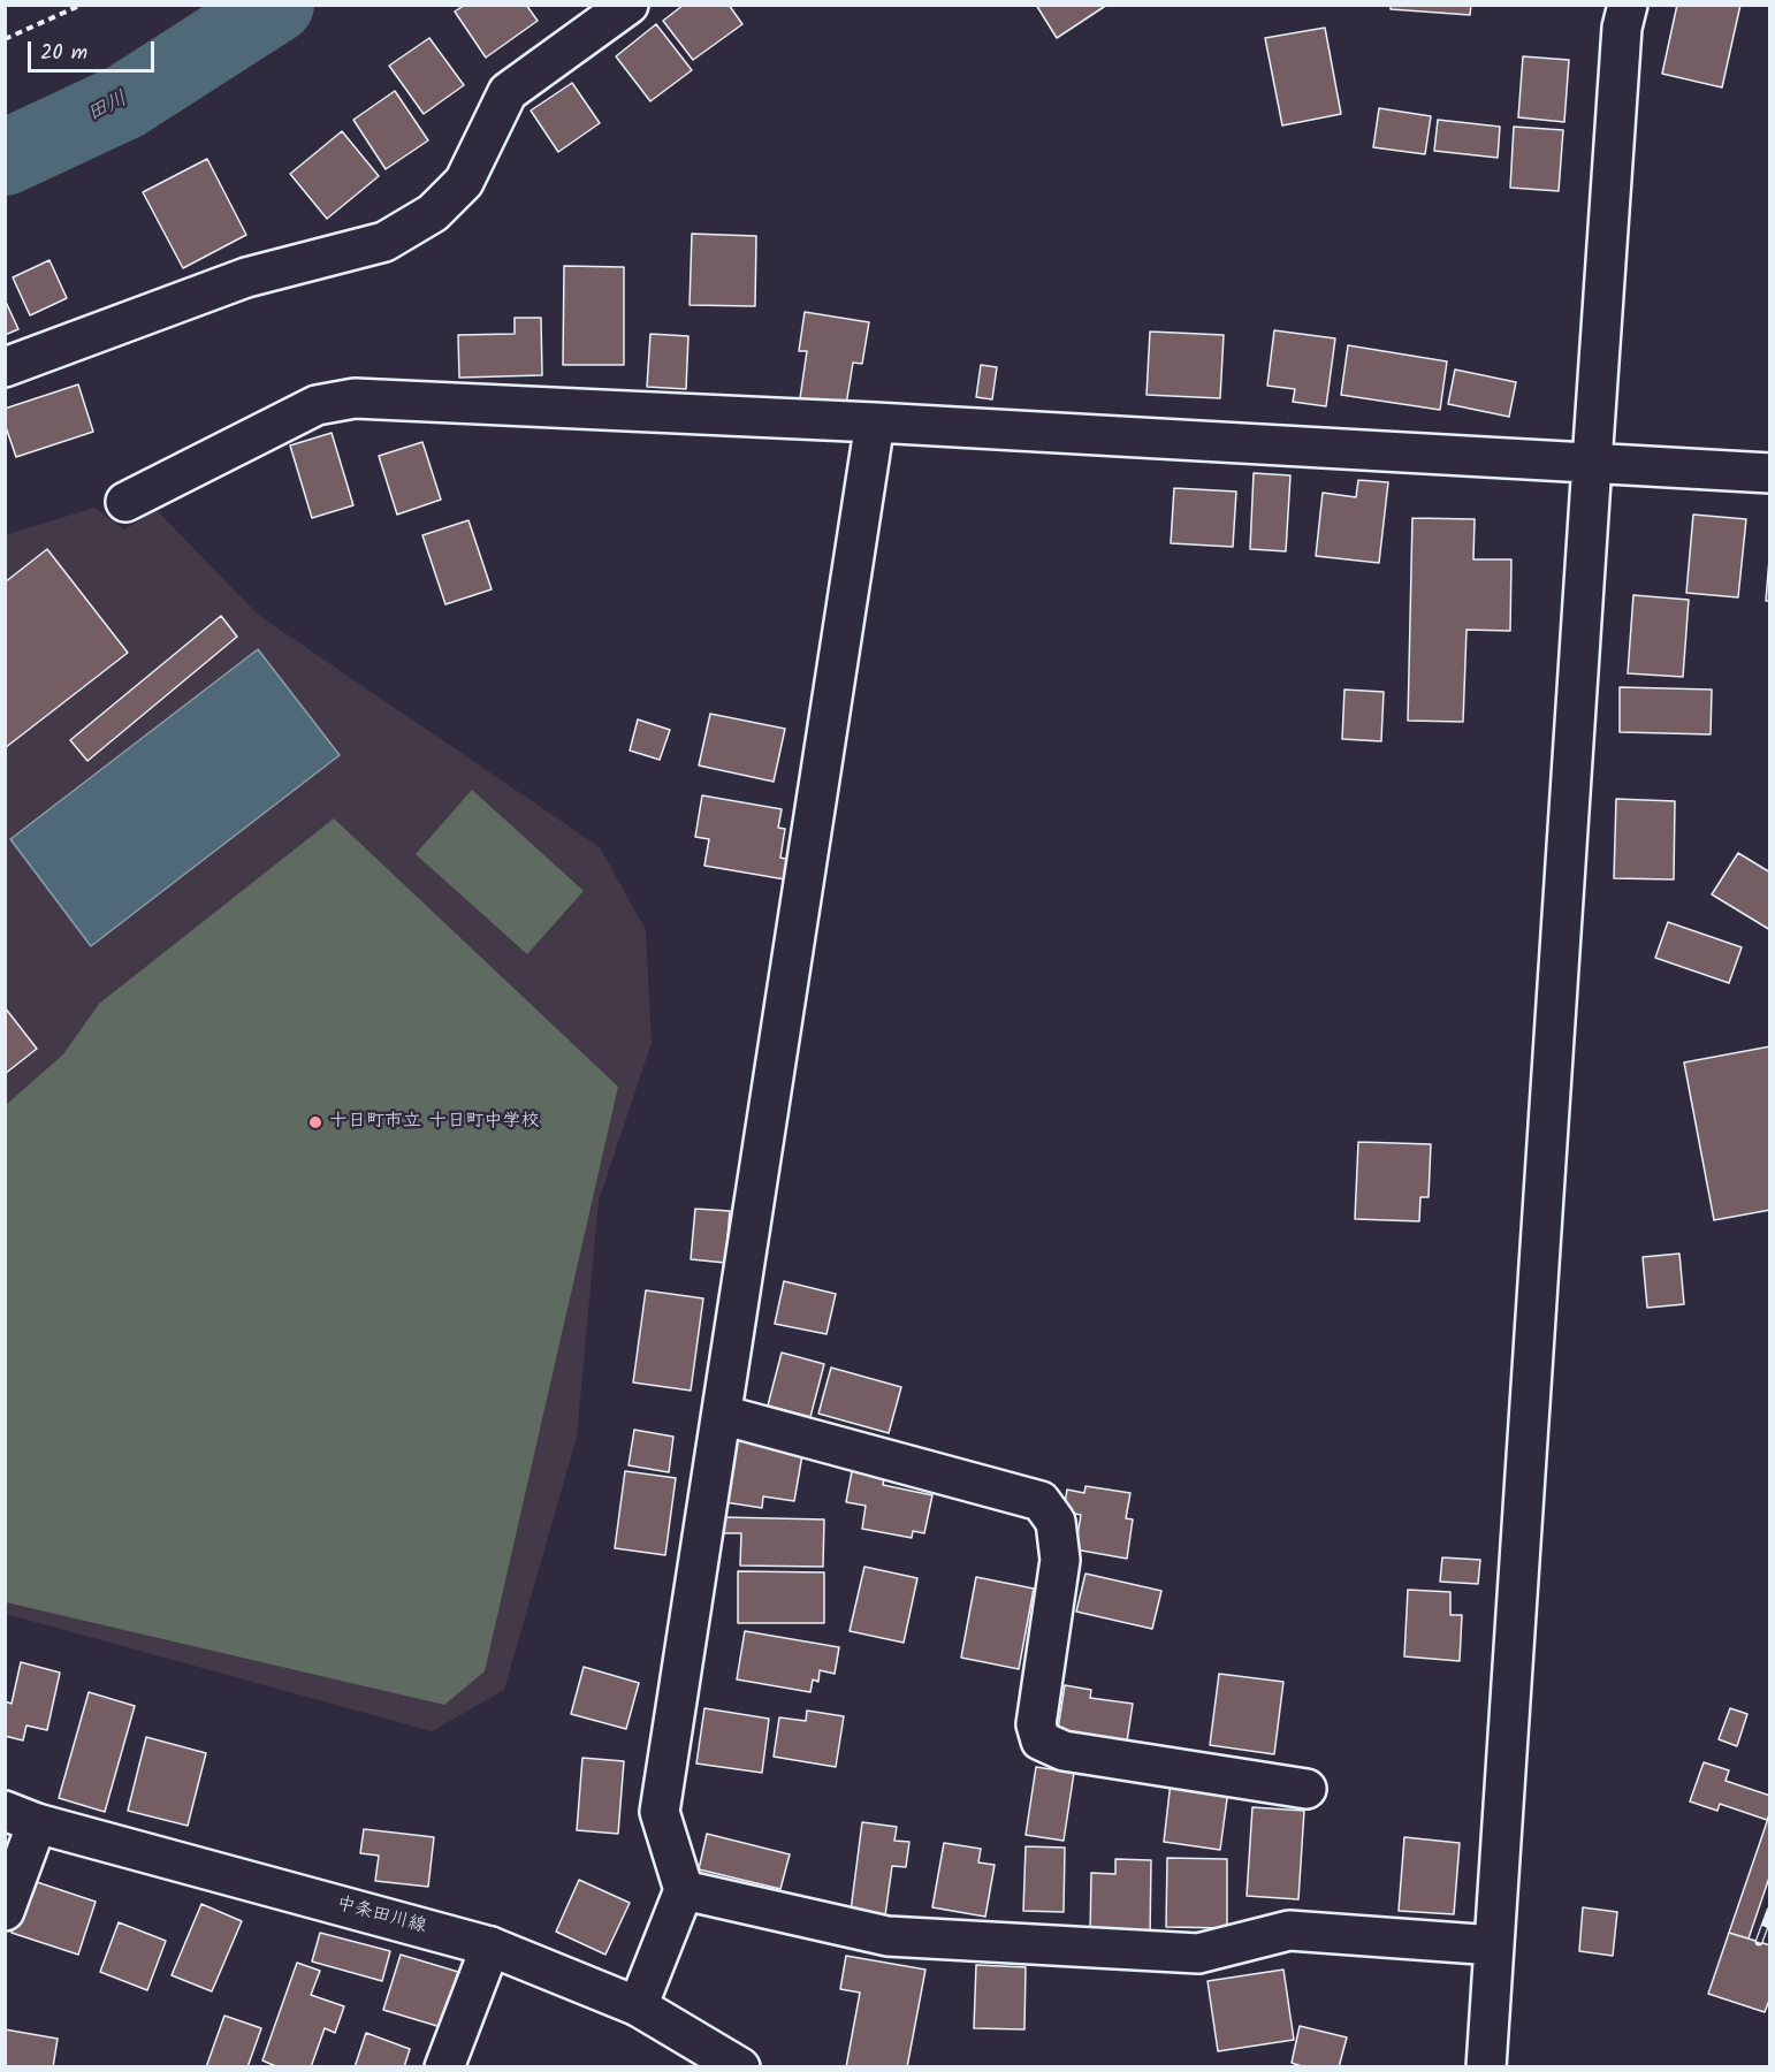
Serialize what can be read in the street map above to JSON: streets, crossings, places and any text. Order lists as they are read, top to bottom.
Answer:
{
  "streets": {
    "street": ["中条田川線"]
  },
  "water": ["田川"],
  "places": ["十日町市立 十日町中学校"],
  "scale_bar": "20 m"
}
